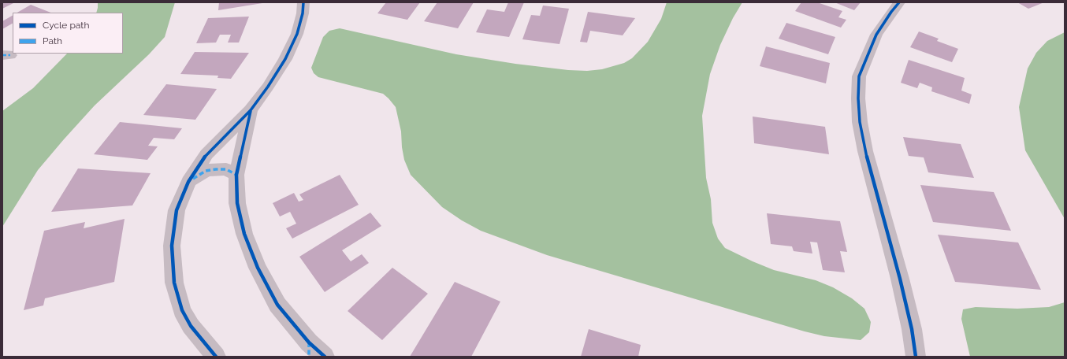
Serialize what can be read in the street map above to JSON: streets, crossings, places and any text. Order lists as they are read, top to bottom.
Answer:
{
  "legend": ["Cycle path", "Path"]
}
